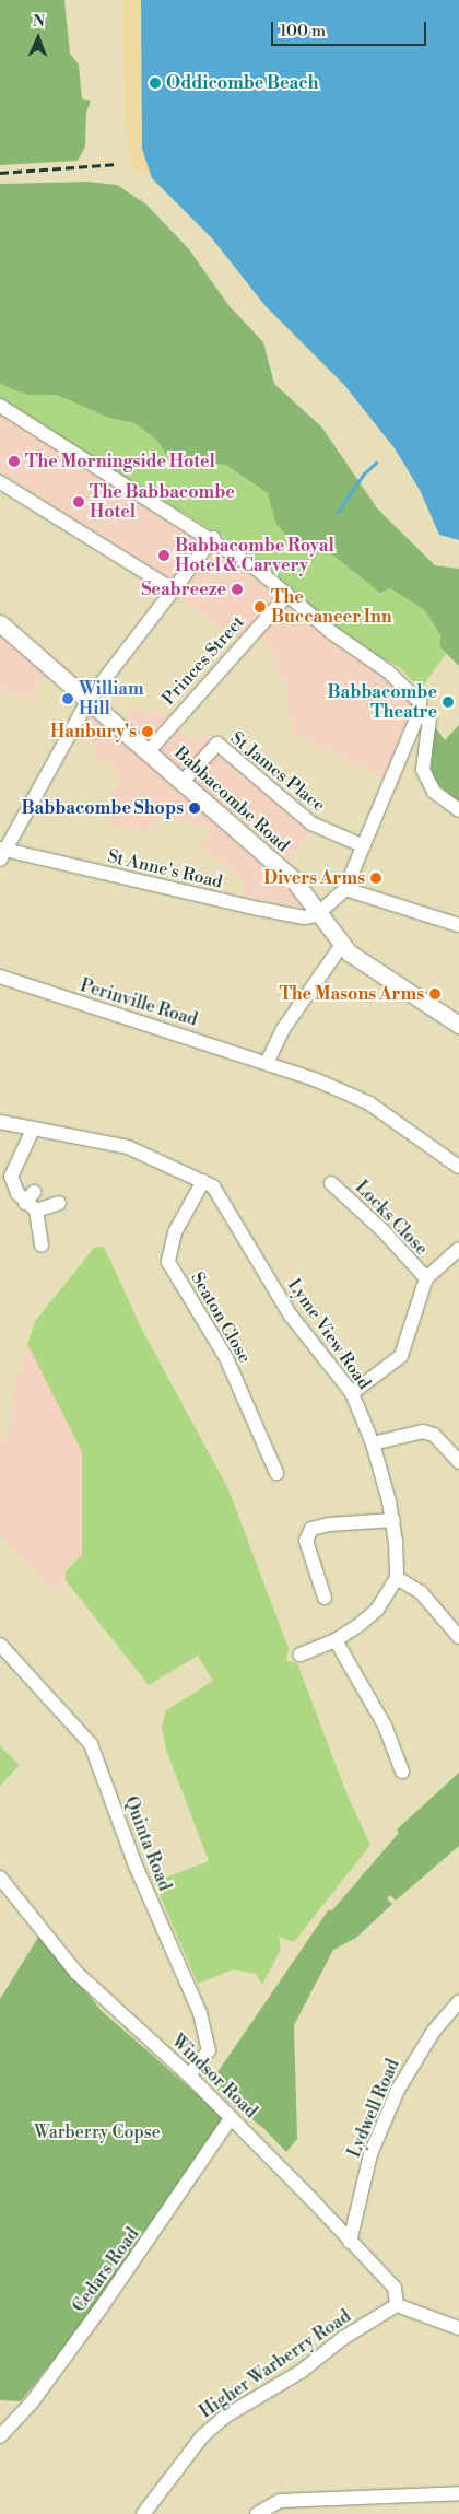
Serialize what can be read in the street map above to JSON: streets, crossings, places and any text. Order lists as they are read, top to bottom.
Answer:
{
  "streets": {
    "main road": ["Babbacombe Road"],
    "street": [
      "Princes Street",
      "St James Place",
      "St Anne's Road",
      "Perinville Road",
      "Locks Close",
      "Seaton Close",
      "Lyme View Road",
      "Quinta Road",
      "Windsor Road",
      "Lydwell Road",
      "Cedars Road",
      "Higher Warberry Road"
    ]
  },
  "crossings": [
    ["Princes Street", "Babbacombe Road"],
    ["St James Place", "Babbacombe Road"],
    ["Babbacombe Road", "St Anne's Road"],
    ["Seaton Close", "Lyme View Road"],
    ["Quinta Road", "Windsor Road"],
    ["Windsor Road", "Lydwell Road"],
    ["Windsor Road", "Cedars Road"],
    ["Windsor Road", "Higher Warberry Road"]
  ],
  "parks": ["Warberry Copse"],
  "places": [
    "Oddicombe Beach",
    "The Morningside Hotel",
    "The Babbacombe Hotel",
    "Babbacombe Royal Hotel & Carvery",
    "Seabreeze",
    "The Buccaneer Inn",
    "William Hill",
    "Babbacombe Theatre",
    "Hanbury's",
    "Babbacombe Shops",
    "Divers Arms",
    "The Masons Arms"
  ],
  "scale_bar": "100 m",
  "north": "top"
}
